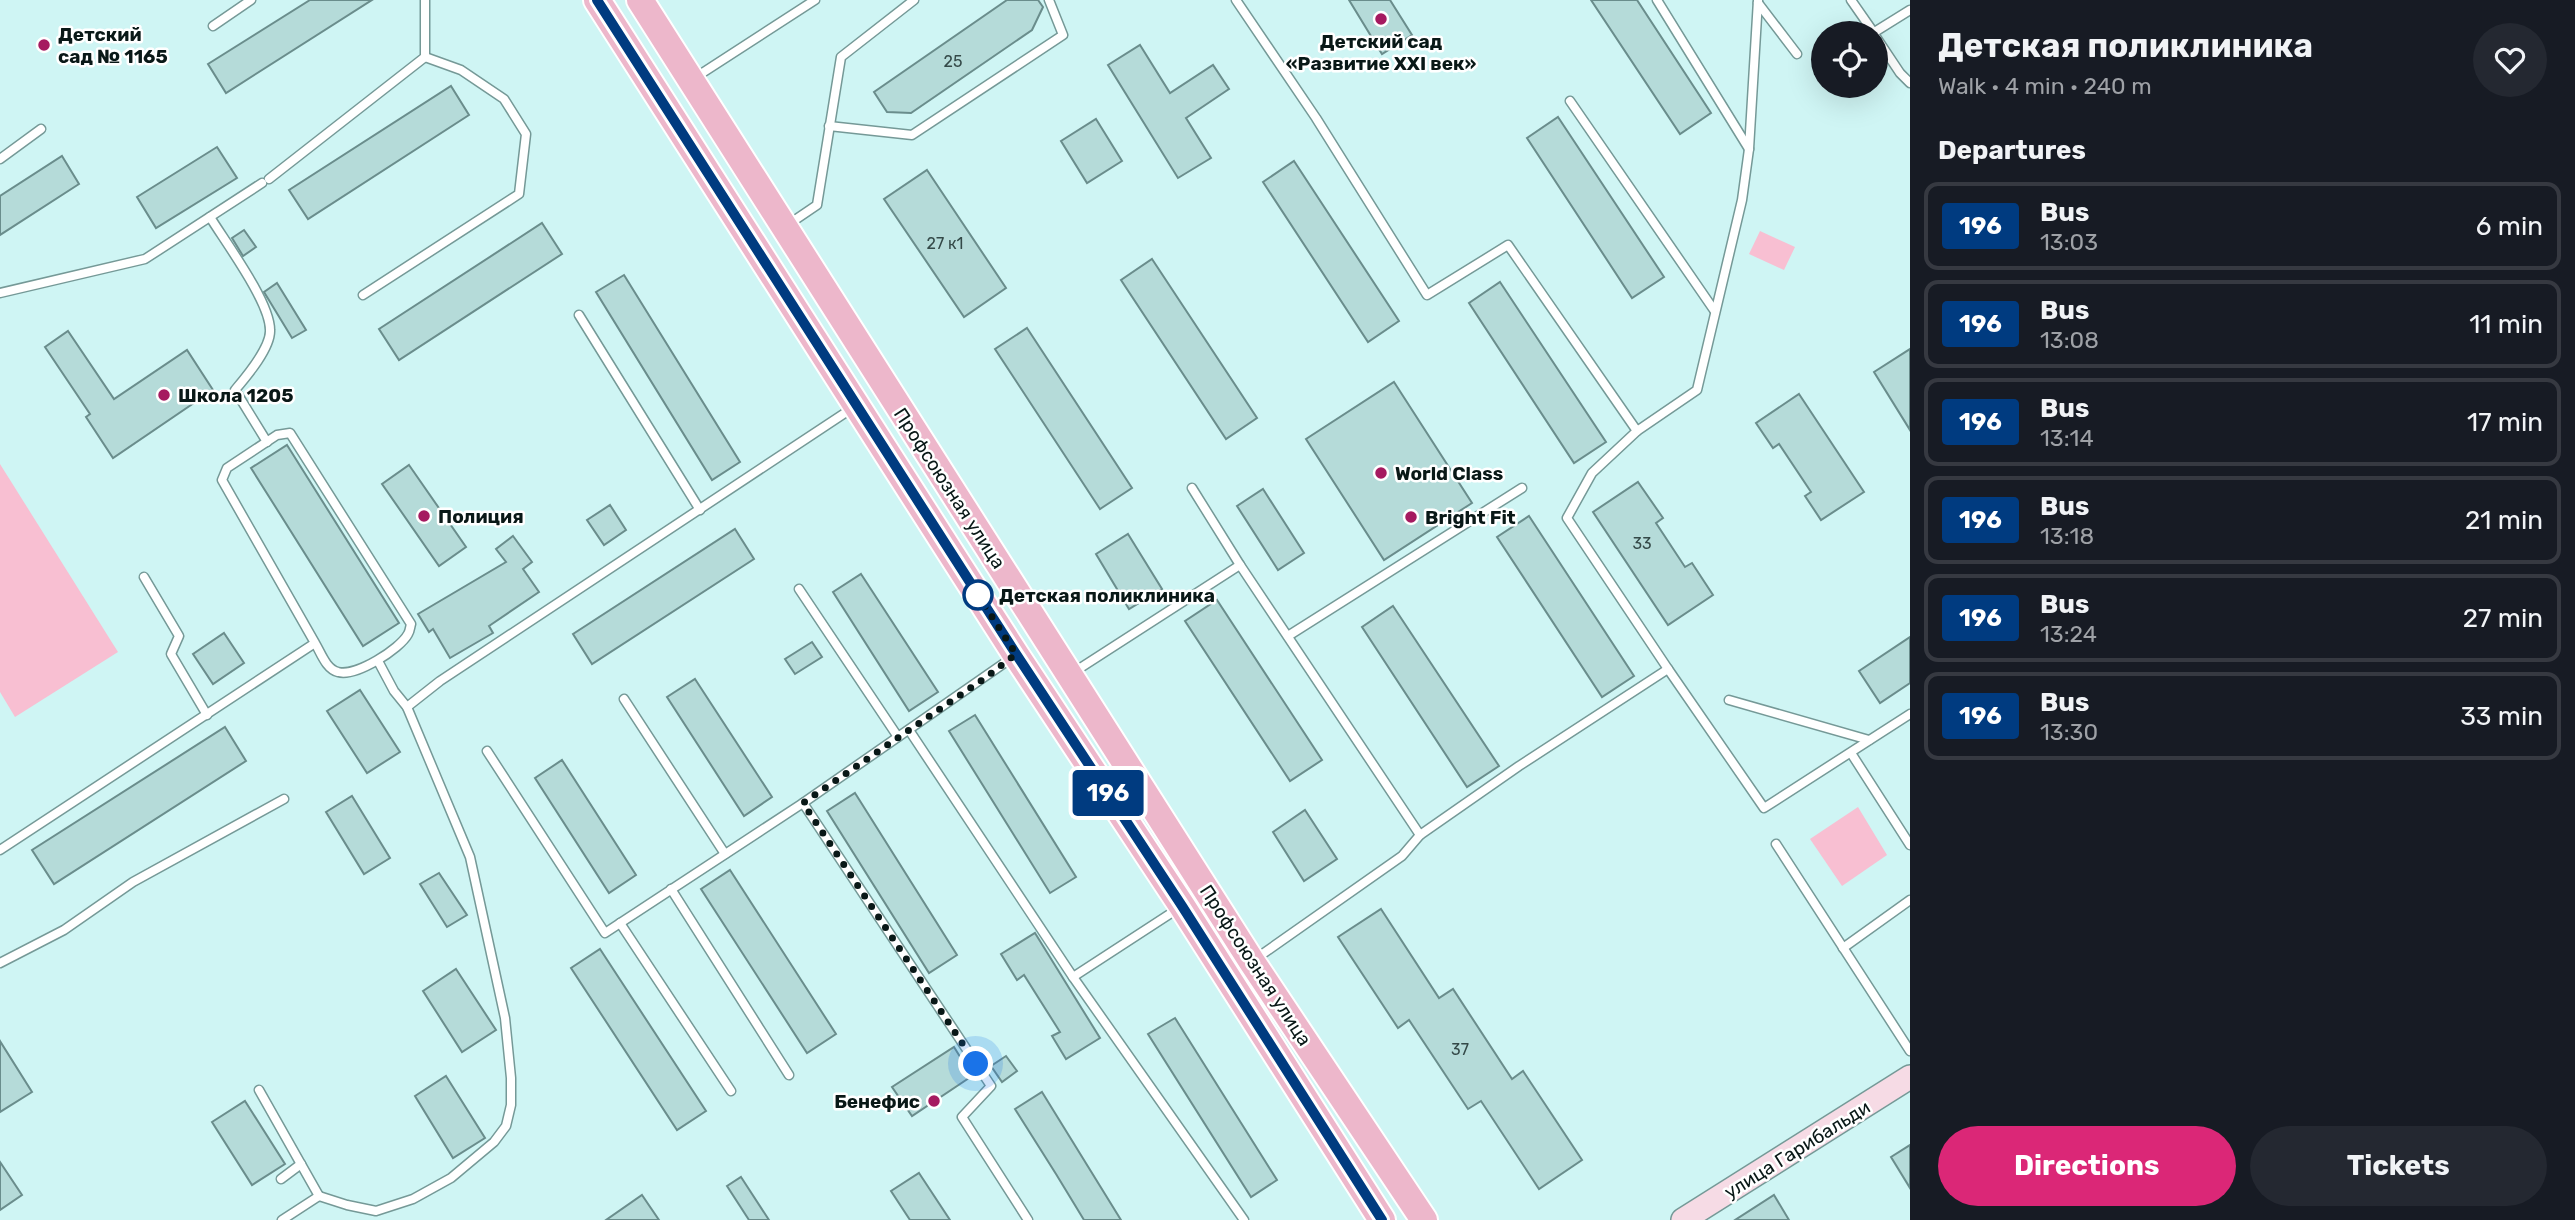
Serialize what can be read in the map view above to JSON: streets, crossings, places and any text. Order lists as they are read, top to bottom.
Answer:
{
  "streets": {
    "main road": ["Профсоюзная улица"],
    "street": ["улица Гарибальди"]
  },
  "places": [
    "Детский сад «Развитие XXI век»",
    "Детский сад № 1165",
    "Школа 1205",
    "World Class",
    "Полиция",
    "Bright Fit",
    "Детская поликлиника",
    "Бенефис"
  ],
  "lines": ["bus line 196"],
  "house_numbers": [
    "25",
    "27 к1",
    "33",
    "37"
  ],
  "page": {
    "on_map": "196",
    "heading": [
      ["Детская поликлиника", "Walk · 4 min · 240 m"],
      "Departures"
    ],
    "list": [
      {
        "mark": "196",
        "name": "Bus",
        "note": "13:03",
        "value": "6 min"
      },
      {
        "mark": "196",
        "name": "Bus",
        "note": "13:08",
        "value": "11 min"
      },
      {
        "mark": "196",
        "name": "Bus",
        "note": "13:14",
        "value": "17 min"
      },
      {
        "mark": "196",
        "name": "Bus",
        "note": "13:18",
        "value": "21 min"
      },
      {
        "mark": "196",
        "name": "Bus",
        "note": "13:24",
        "value": "27 min"
      },
      {
        "mark": "196",
        "name": "Bus",
        "note": "13:30",
        "value": "33 min"
      }
    ],
    "buttons": ["Directions", "Tickets"]
  }
}
